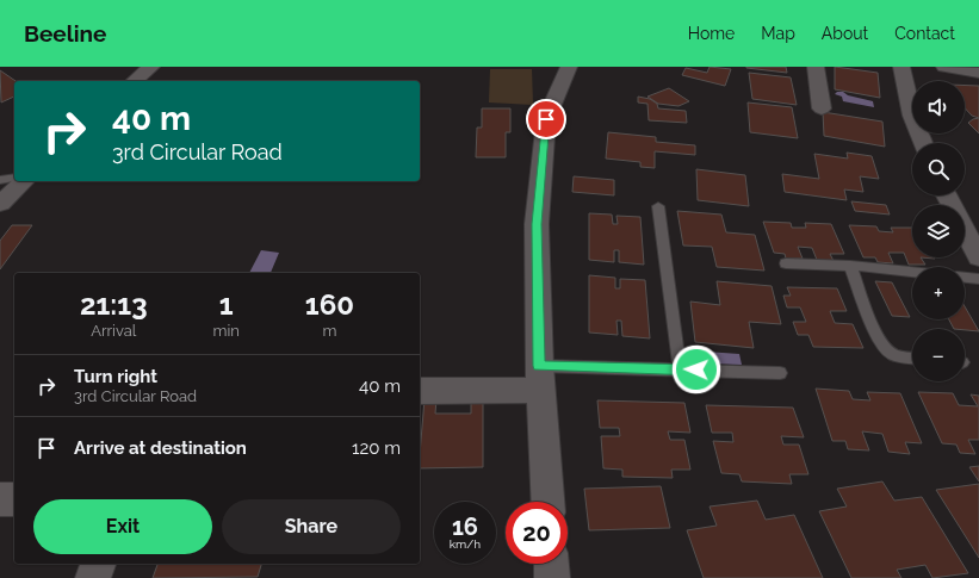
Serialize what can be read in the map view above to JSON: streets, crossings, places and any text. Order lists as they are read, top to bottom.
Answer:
{
  "page": {
    "header": "Beeline",
    "nav": [
      "Home",
      "Map",
      "About",
      "Contact"
    ],
    "map_buttons": ["+", "−"],
    "turn": ["40 m", "3rd Circular Road"],
    "eta": [
      "21:13",
      "Arrival",
      "1",
      "min",
      "160",
      "m"
    ],
    "list": [
      {
        "name": "Turn right",
        "note": "3rd Circular Road",
        "value": "40 m"
      },
      {
        "name": "Arrive at destination",
        "value": "120 m"
      }
    ],
    "buttons": ["Exit", "Share"],
    "speed": "16 km/h",
    "limit": "20"
  }
}
